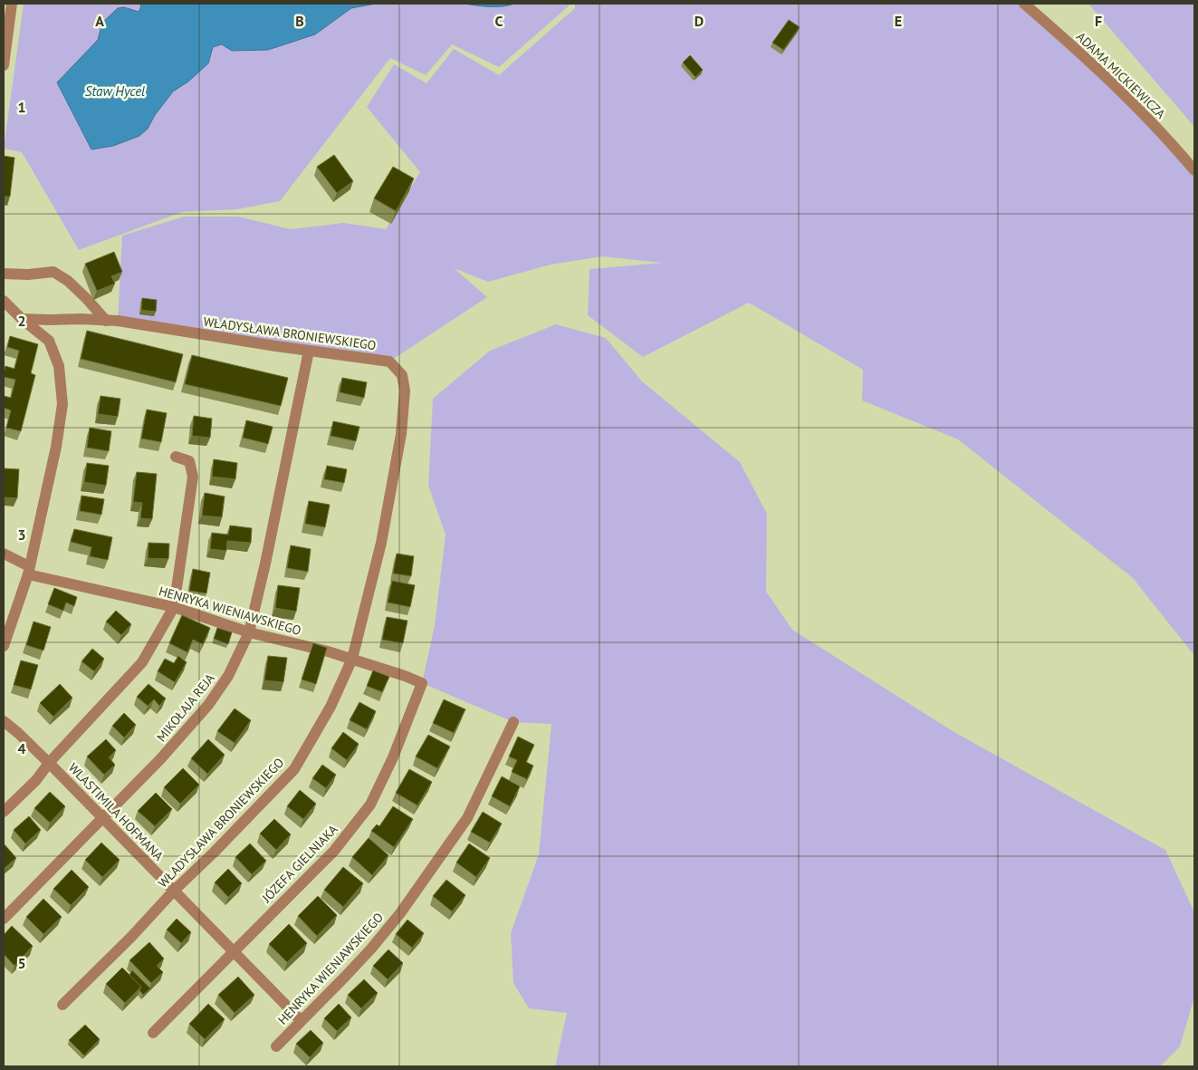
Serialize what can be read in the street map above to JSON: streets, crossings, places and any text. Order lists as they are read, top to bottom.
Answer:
{
  "streets": {
    "street": [
      "ADAMA MICKIEWICZA",
      "WŁADYSŁAWA BRONIEWSKIEGO",
      "HENRYKA WIENIAWSKIEGO",
      "MIKOŁAJA REJA",
      "WLASTIMILA HOFMANA",
      "JÓZEFA GIELNIAKA"
    ]
  },
  "crossings": [
    ["WŁADYSŁAWA BRONIEWSKIEGO", "HENRYKA WIENIAWSKIEGO"],
    ["WŁADYSŁAWA BRONIEWSKIEGO", "MIKOŁAJA REJA"],
    ["WŁADYSŁAWA BRONIEWSKIEGO", "WLASTIMILA HOFMANA"],
    ["HENRYKA WIENIAWSKIEGO", "MIKOŁAJA REJA"],
    ["HENRYKA WIENIAWSKIEGO", "WLASTIMILA HOFMANA"],
    ["HENRYKA WIENIAWSKIEGO", "JÓZEFA GIELNIAKA"],
    ["MIKOŁAJA REJA", "WLASTIMILA HOFMANA"],
    ["WLASTIMILA HOFMANA", "JÓZEFA GIELNIAKA"]
  ],
  "water": ["Staw Hycel"],
  "grid": {
    "columns": [
      "A",
      "B",
      "C",
      "D",
      "E",
      "F"
    ],
    "rows": [
      "1",
      "2",
      "3",
      "4",
      "5"
    ]
  }
}
